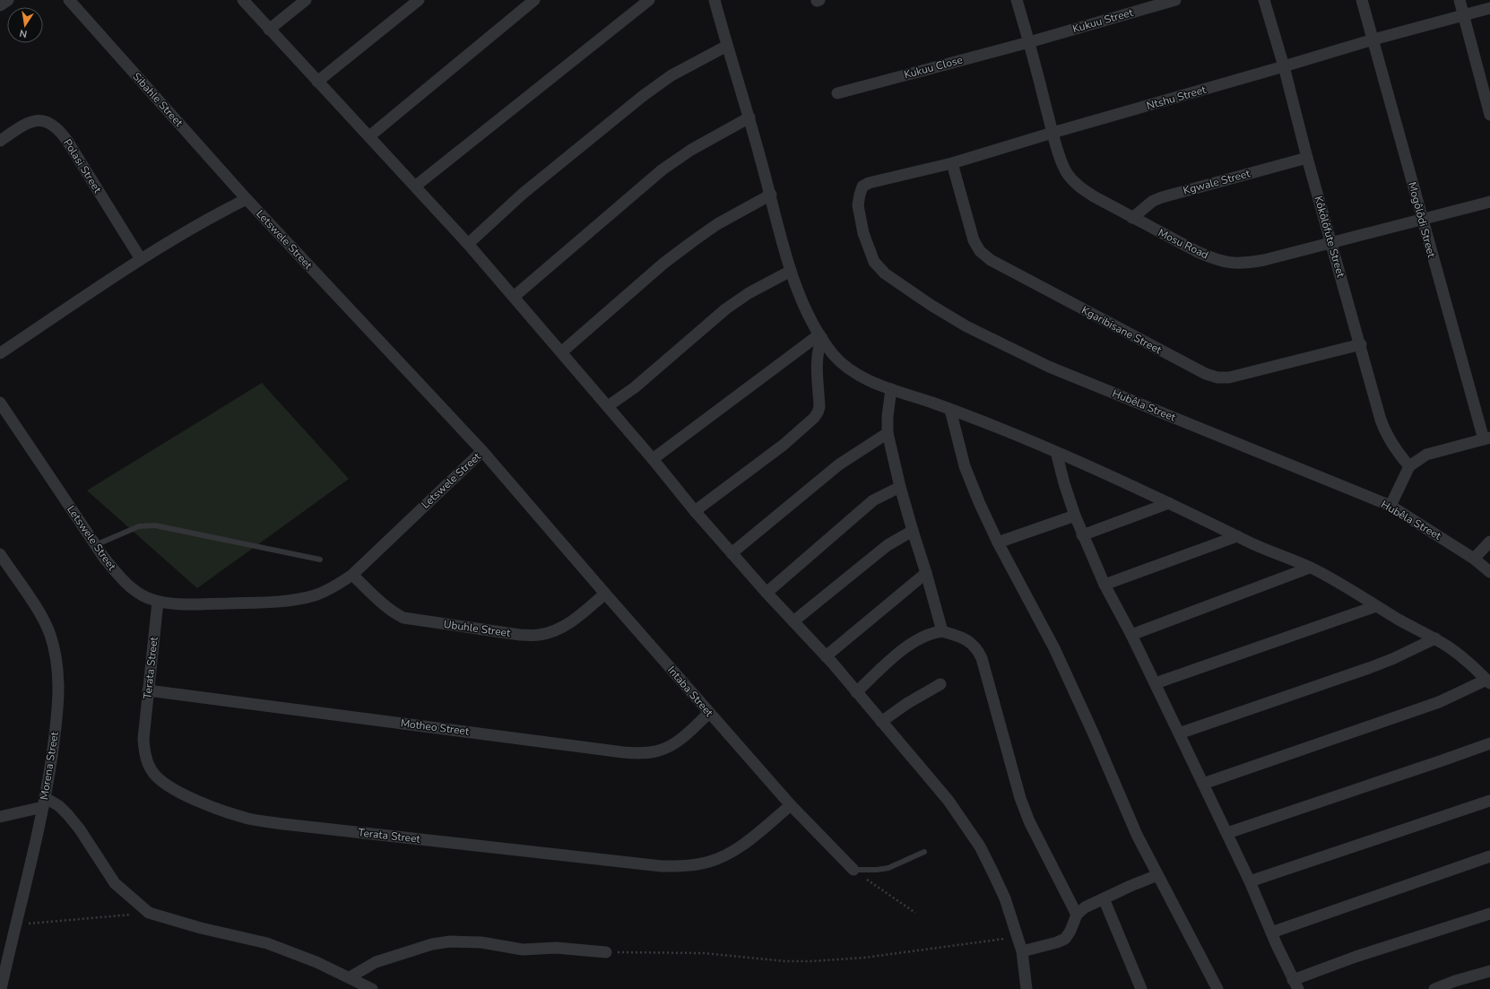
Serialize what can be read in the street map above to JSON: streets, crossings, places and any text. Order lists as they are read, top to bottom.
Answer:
{
  "streets": {
    "street": [
      "Kukuu Street",
      "Kukuu Close",
      "Ntshu Street",
      "Sibahle Street",
      "Polasi Street",
      "Kgwale Street",
      "Mogôlôdi Street",
      "Kôkôlôfute Street",
      "Letswele Street",
      "Mosu Road",
      "Kgaribisane Street",
      "Hubêla Street",
      "Ubuhle Street",
      "Terata Street",
      "Intaba Street",
      "Motheo Street",
      "Morena Street"
    ]
  },
  "crossings": [
    ["Kukuu Street", "Kukuu Close"],
    ["Kukuu Street", "Mosu Road"],
    ["Kukuu Close", "Mosu Road"],
    ["Ntshu Street", "Mogôlôdi Street"],
    ["Ntshu Street", "Kôkôlôfute Street"],
    ["Ntshu Street", "Mosu Road"],
    ["Ntshu Street", "Kgaribisane Street"],
    ["Ntshu Street", "Hubêla Street"],
    ["Sibahle Street", "Letswele Street"],
    ["Kgwale Street", "Kôkôlôfute Street"],
    ["Kgwale Street", "Mosu Road"],
    ["Mogôlôdi Street", "Mosu Road"],
    ["Kôkôlôfute Street", "Mosu Road"],
    ["Kôkôlôfute Street", "Kgaribisane Street"],
    ["Letswele Street", "Ubuhle Street"],
    ["Letswele Street", "Terata Street"],
    ["Letswele Street", "Intaba Street"],
    ["Ubuhle Street", "Intaba Street"],
    ["Terata Street", "Intaba Street"],
    ["Terata Street", "Motheo Street"],
    ["Intaba Street", "Motheo Street"]
  ],
  "north": "bottom"
}
